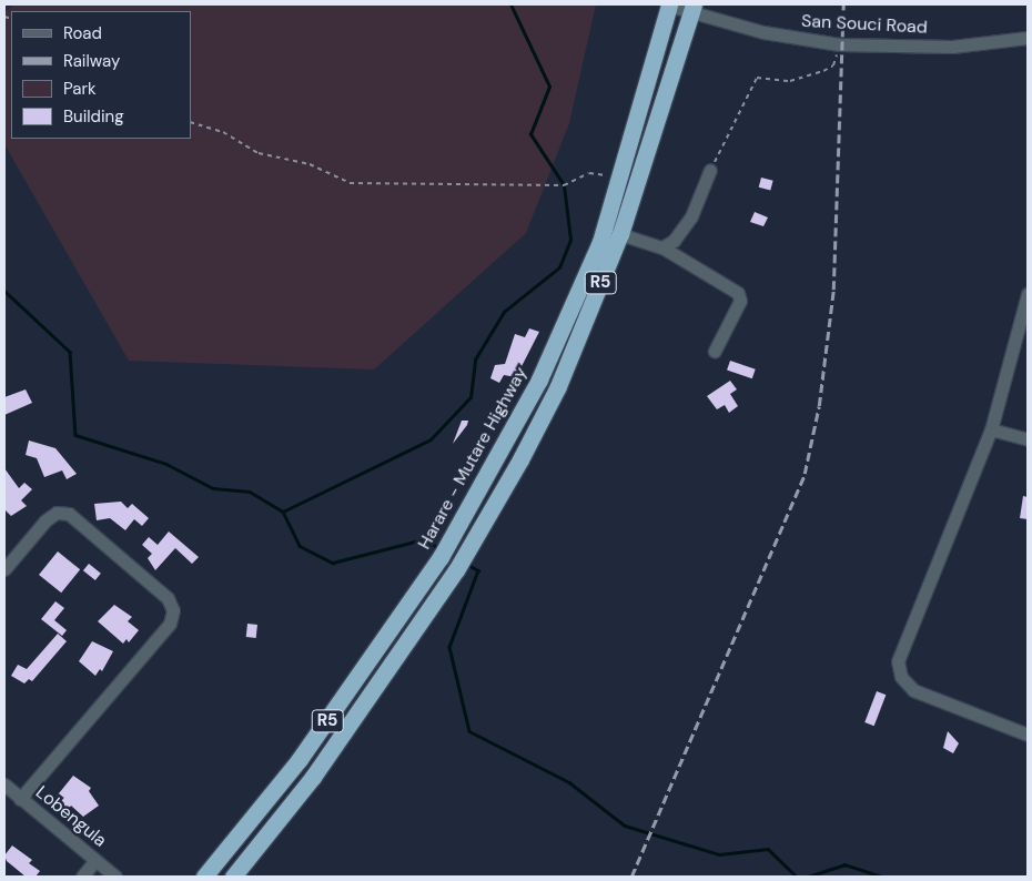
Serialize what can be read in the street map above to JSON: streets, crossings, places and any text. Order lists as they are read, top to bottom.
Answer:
{
  "streets": {
    "highway": ["R5", "Harare - Mutare Highway"],
    "street": ["San Souci Road", "Lobengula"]
  },
  "crossings": [
    ["San Souci Road", "R5"],
    ["San Souci Road", "Harare - Mutare Highway"]
  ],
  "legend": [
    "Road",
    "Railway",
    "Park",
    "Building"
  ]
}
